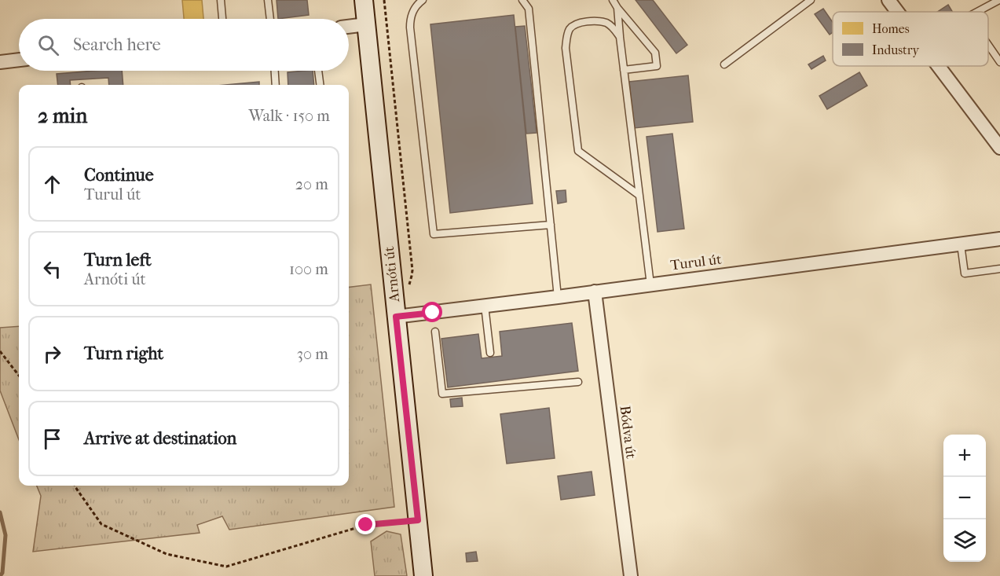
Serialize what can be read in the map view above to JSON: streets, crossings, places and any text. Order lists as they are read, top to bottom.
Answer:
{
  "streets": {
    "main road": ["Arnóti út"],
    "street": ["Turul út", "Bódva út"]
  },
  "crossings": [
    ["Turul út", "Arnóti út"],
    ["Turul út", "Bódva út"]
  ],
  "legend": ["Homes", "Industry"],
  "page": {
    "search": "Search here",
    "heading": ["2 min", "Walk · 150 m"],
    "list": [
      ["Continue", "Turul út", "20 m"],
      ["Turn left", "Arnóti út", "100 m"],
      ["Turn right", "30 m"],
      "Arrive at destination"
    ],
    "map_buttons": ["+", "−"]
  }
}
